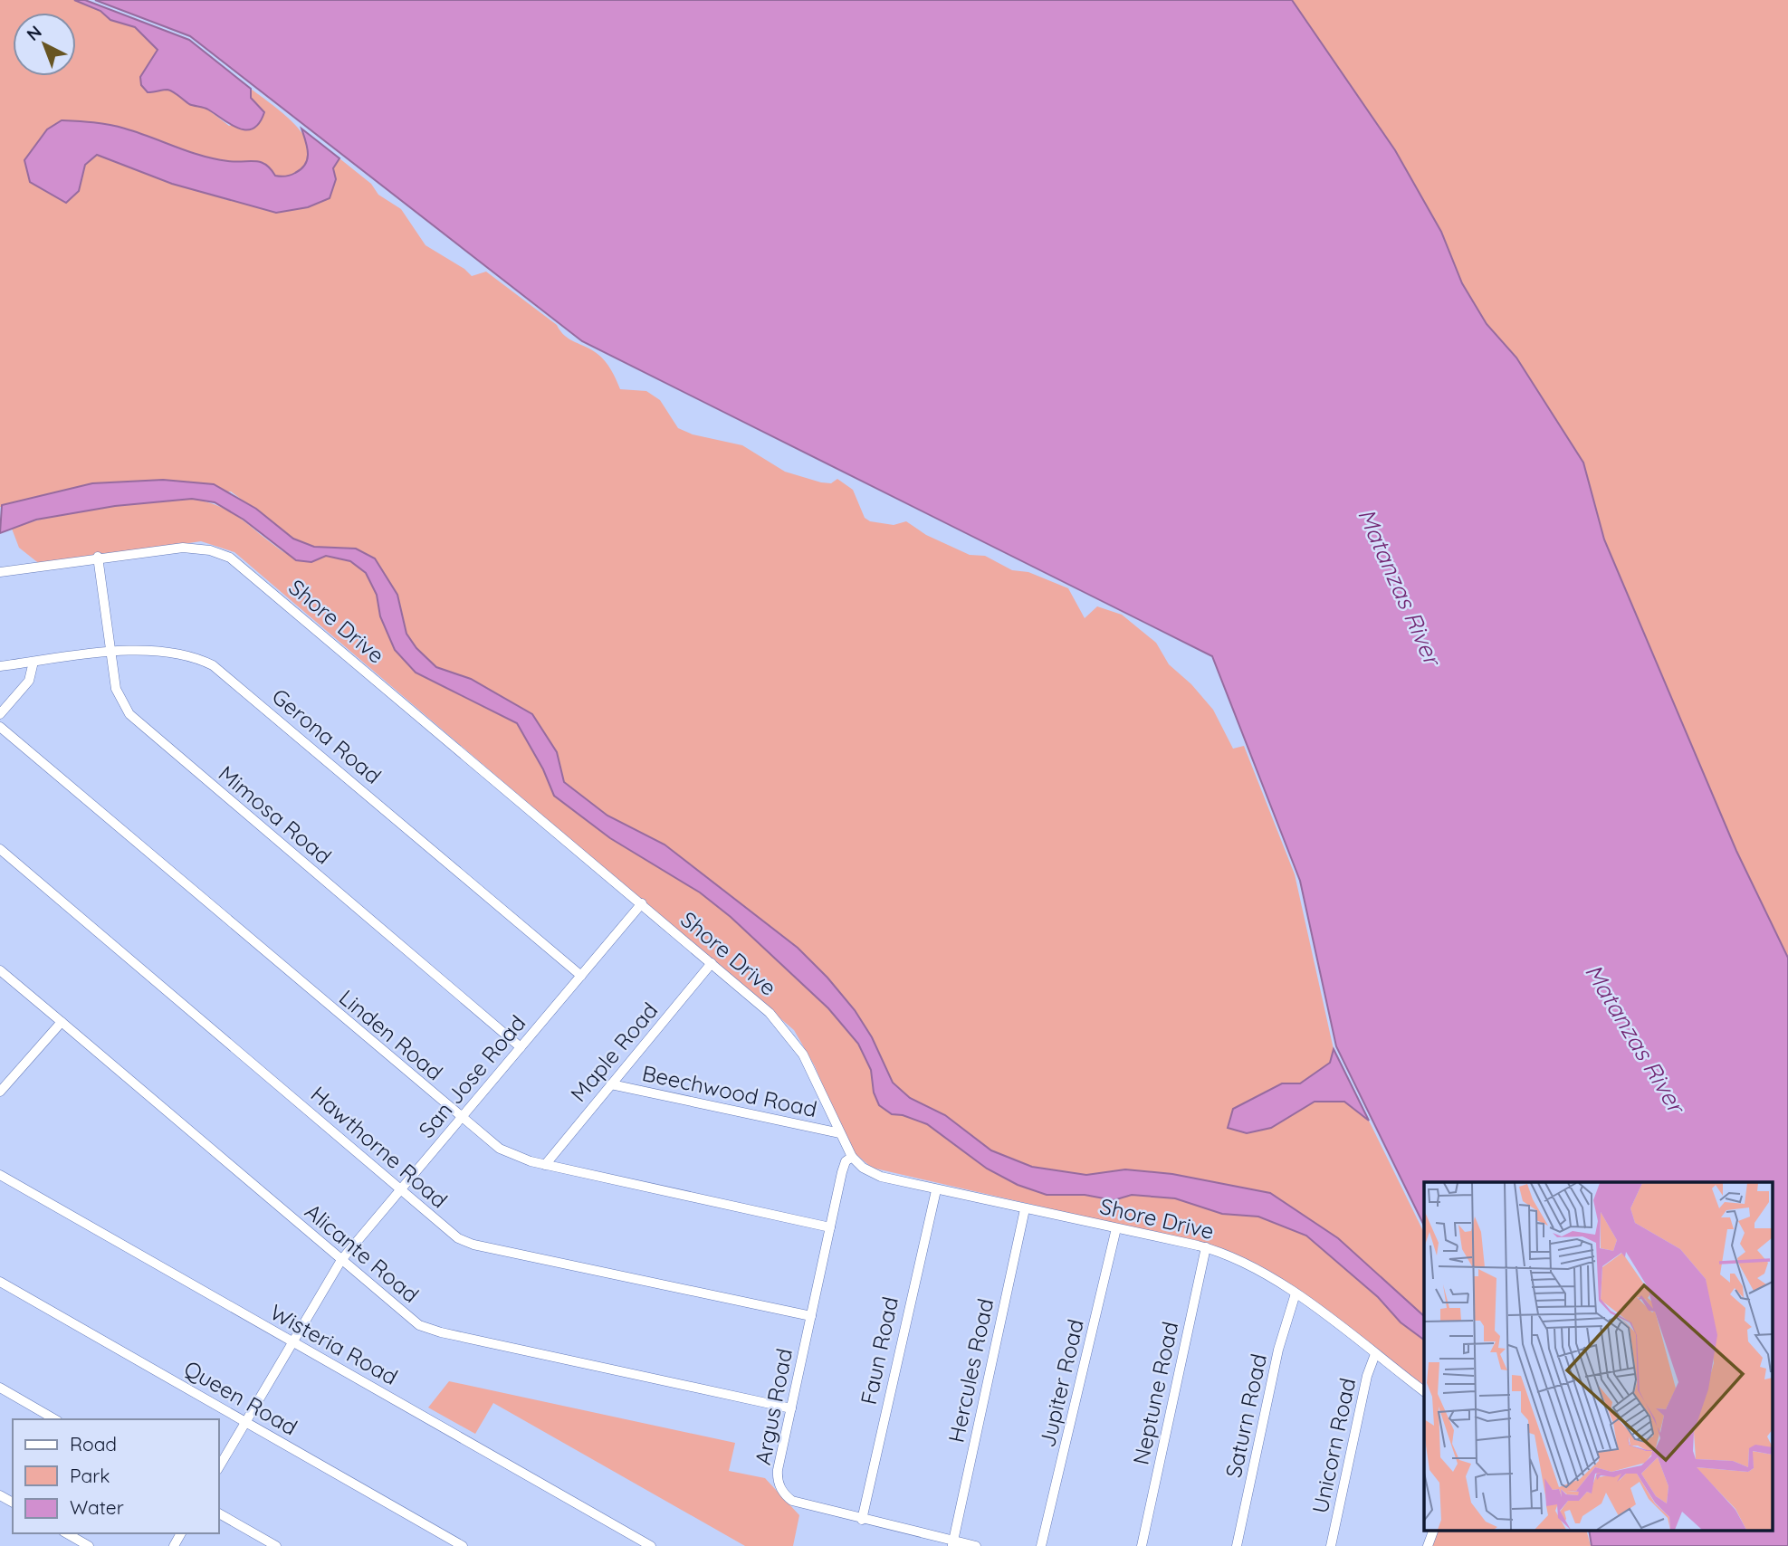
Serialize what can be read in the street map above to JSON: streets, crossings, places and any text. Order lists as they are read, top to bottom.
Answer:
{
  "streets": {
    "street": [
      "Shore Drive",
      "Gerona Road",
      "Mimosa Road",
      "Linden Road",
      "Maple Road",
      "San Jose Road",
      "Beechwood Road",
      "Hawthorne Road",
      "Alicante Road",
      "Wisteria Road",
      "Faun Road",
      "Hercules Road",
      "Jupiter Road",
      "Neptune Road",
      "Queen Road",
      "Argus Road",
      "Saturn Road",
      "Unicorn Road"
    ]
  },
  "crossings": [
    ["Shore Drive", "Mimosa Road"],
    ["Shore Drive", "Maple Road"],
    ["Shore Drive", "San Jose Road"],
    ["Shore Drive", "Beechwood Road"],
    ["Shore Drive", "Faun Road"],
    ["Shore Drive", "Hercules Road"],
    ["Shore Drive", "Jupiter Road"],
    ["Shore Drive", "Neptune Road"],
    ["Shore Drive", "Argus Road"],
    ["Shore Drive", "Saturn Road"],
    ["Shore Drive", "Unicorn Road"],
    ["Gerona Road", "Mimosa Road"],
    ["Gerona Road", "San Jose Road"],
    ["Mimosa Road", "San Jose Road"],
    ["Linden Road", "Maple Road"],
    ["Linden Road", "San Jose Road"],
    ["Linden Road", "Argus Road"],
    ["Maple Road", "Beechwood Road"],
    ["San Jose Road", "Hawthorne Road"],
    ["San Jose Road", "Alicante Road"],
    ["San Jose Road", "Wisteria Road"],
    ["San Jose Road", "Queen Road"],
    ["Hawthorne Road", "Argus Road"],
    ["Alicante Road", "Argus Road"],
    ["Faun Road", "Argus Road"],
    ["Hercules Road", "Argus Road"]
  ],
  "water": ["Matanzas River"],
  "legend": ["Road", "Park", "Water"],
  "north": "top left"
}
